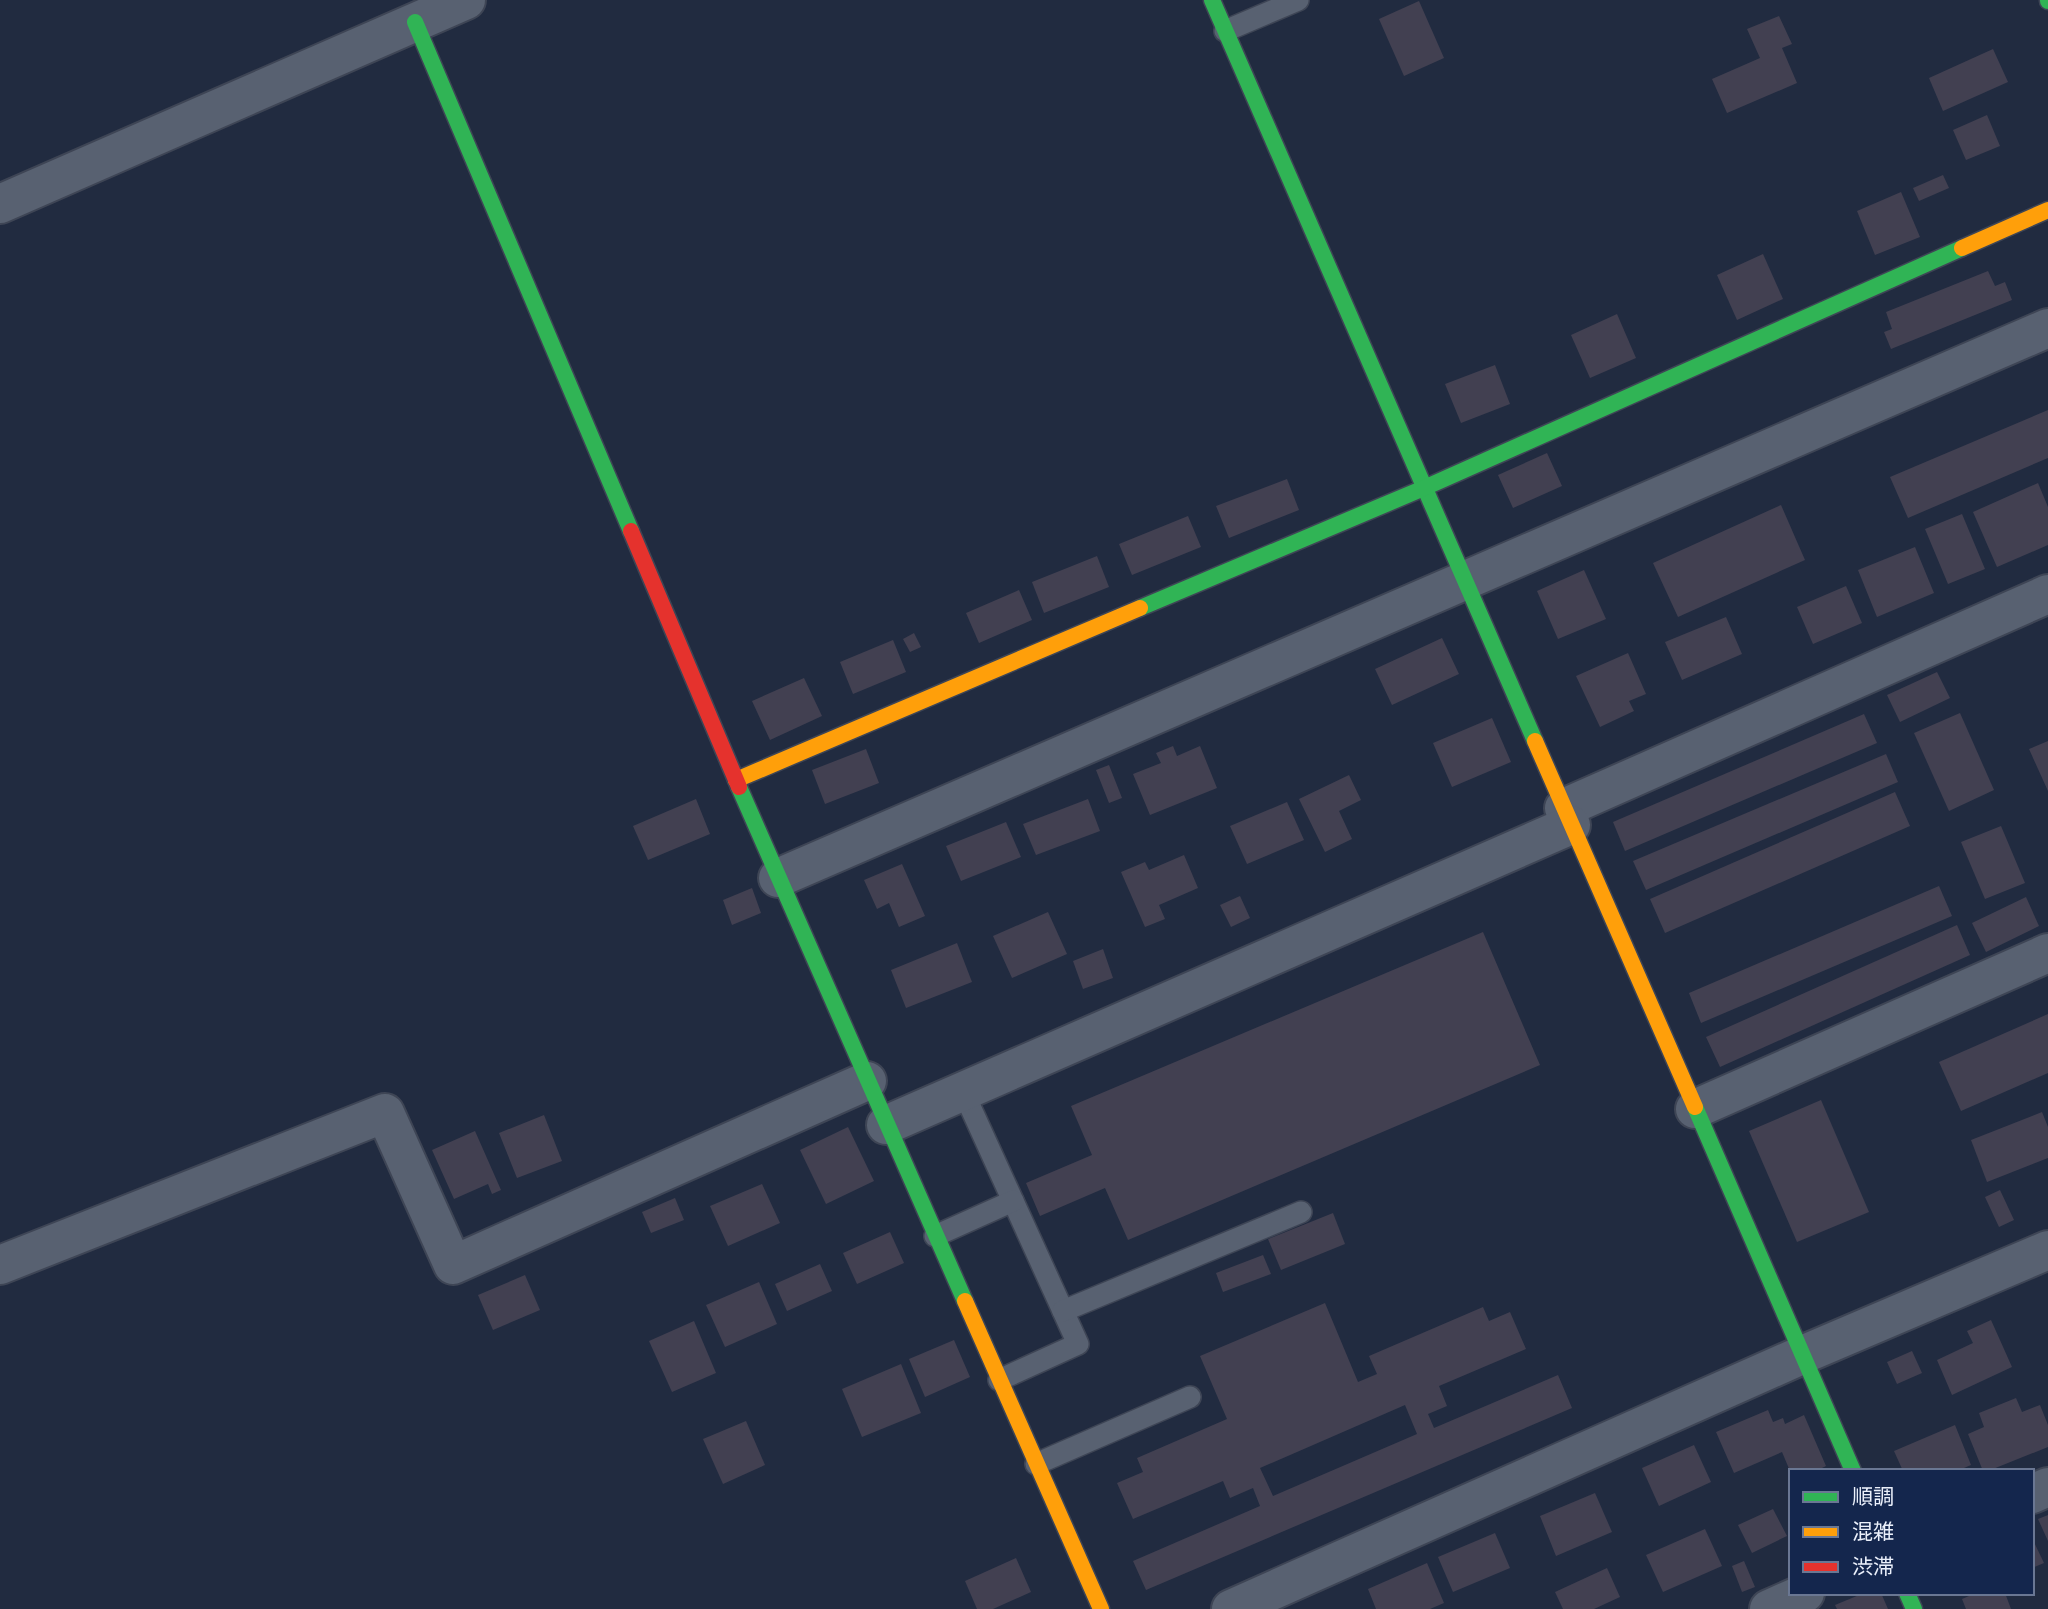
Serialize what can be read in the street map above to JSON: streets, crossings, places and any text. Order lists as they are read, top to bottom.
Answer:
{
  "legend": ["順調", "混雑", "渋滞"]
}
